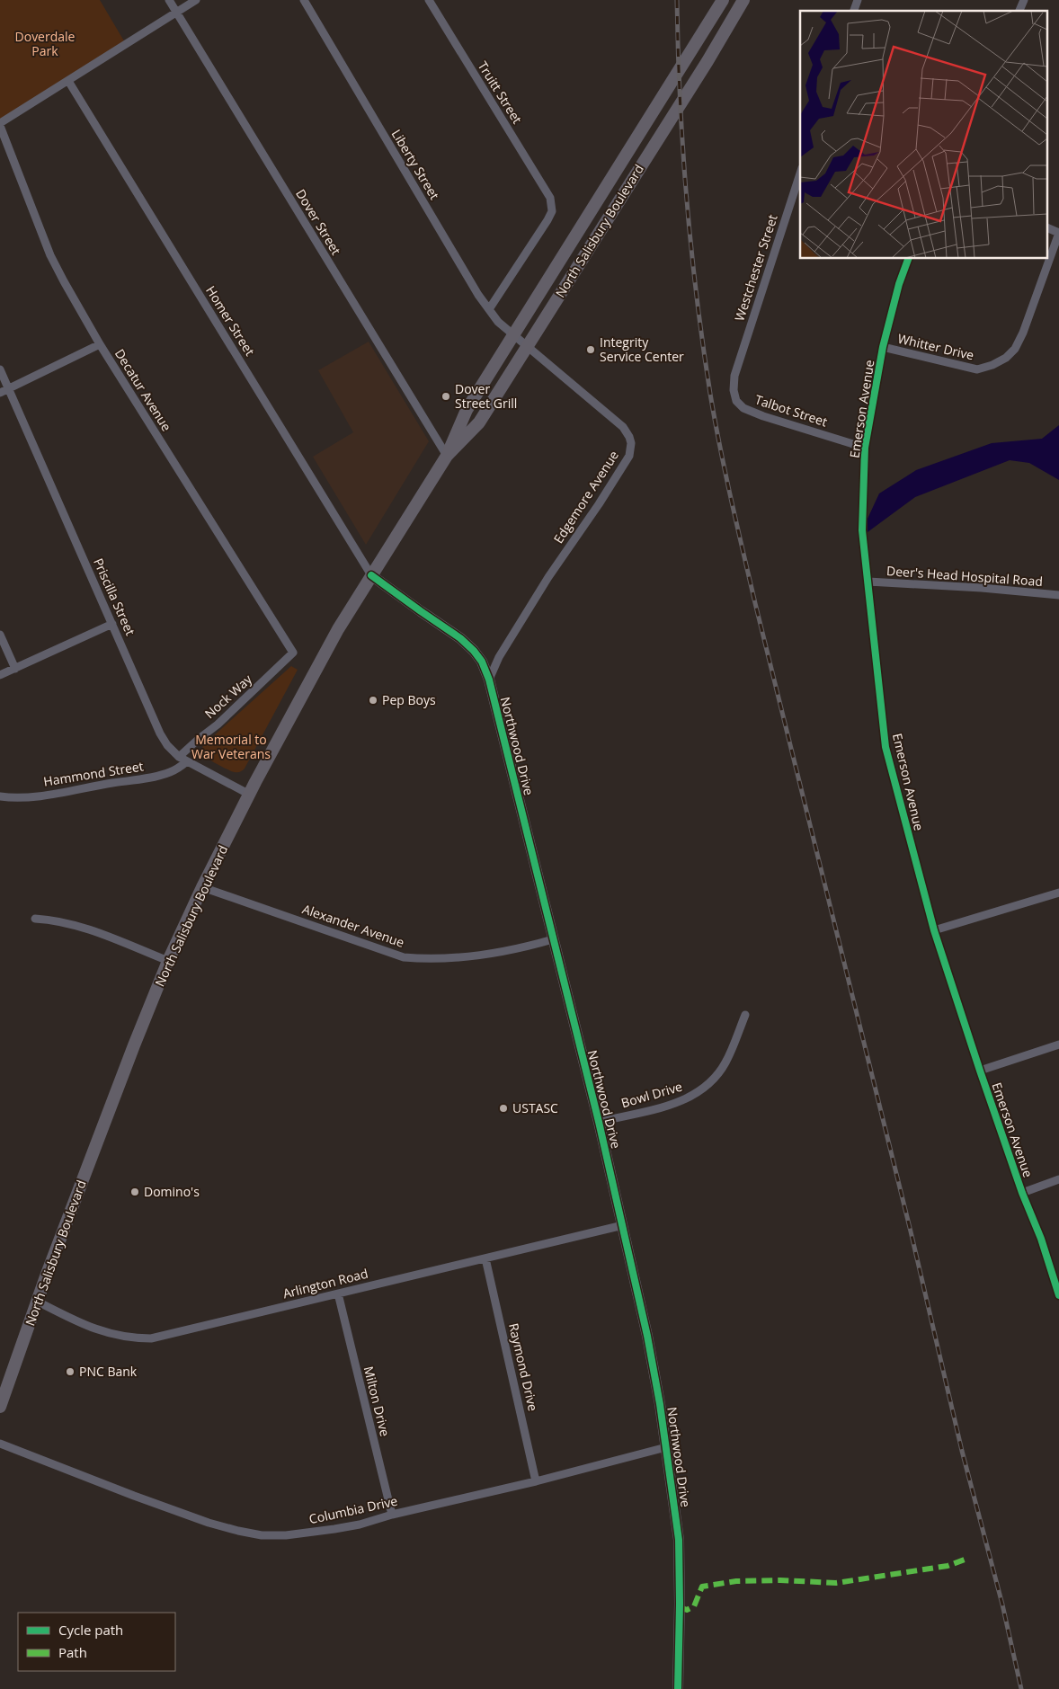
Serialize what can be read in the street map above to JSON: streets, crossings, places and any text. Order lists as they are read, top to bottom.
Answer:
{
  "streets": {
    "main road": ["North Salisbury Boulevard"],
    "street": [
      "Truitt Street",
      "Liberty Street",
      "Dover Street",
      "Westchester Street",
      "Homer Street",
      "Whitter Drive",
      "Decatur Avenue",
      "Emerson Avenue",
      "Talbot Street",
      "Edgemore Avenue",
      "Deer's Head Hospital Road",
      "Priscilla Street",
      "Nock Way",
      "Northwood Drive",
      "Hammond Street",
      "Alexander Avenue",
      "Bowl Drive",
      "Arlington Road",
      "Raymond Drive",
      "Milton Drive",
      "Columbia Drive"
    ]
  },
  "crossings": [
    ["Truitt Street", "Liberty Street"],
    ["Liberty Street", "North Salisbury Boulevard"],
    ["Liberty Street", "Edgemore Avenue"],
    ["Dover Street", "North Salisbury Boulevard"],
    ["North Salisbury Boulevard", "Homer Street"],
    ["North Salisbury Boulevard", "Edgemore Avenue"],
    ["North Salisbury Boulevard", "Priscilla Street"],
    ["North Salisbury Boulevard", "Northwood Drive"],
    ["North Salisbury Boulevard", "Alexander Avenue"],
    ["North Salisbury Boulevard", "Arlington Road"],
    ["Westchester Street", "Talbot Street"],
    ["Homer Street", "Northwood Drive"],
    ["Whitter Drive", "Emerson Avenue"],
    ["Decatur Avenue", "Nock Way"],
    ["Emerson Avenue", "Talbot Street"],
    ["Emerson Avenue", "Deer's Head Hospital Road"],
    ["Edgemore Avenue", "Northwood Drive"],
    ["Priscilla Street", "Nock Way"],
    ["Priscilla Street", "Hammond Street"],
    ["Northwood Drive", "Alexander Avenue"],
    ["Northwood Drive", "Bowl Drive"],
    ["Northwood Drive", "Arlington Road"],
    ["Northwood Drive", "Columbia Drive"],
    ["Arlington Road", "Raymond Drive"],
    ["Arlington Road", "Milton Drive"],
    ["Raymond Drive", "Columbia Drive"],
    ["Milton Drive", "Columbia Drive"]
  ],
  "parks": ["Doverdale Park", "Memorial to War Veterans"],
  "places": [
    "Integrity Service Center",
    "Dover Street Grill",
    "Pep Boys",
    "USTASC",
    "Domino's",
    "PNC Bank"
  ],
  "legend": ["Cycle path", "Path"]
}
